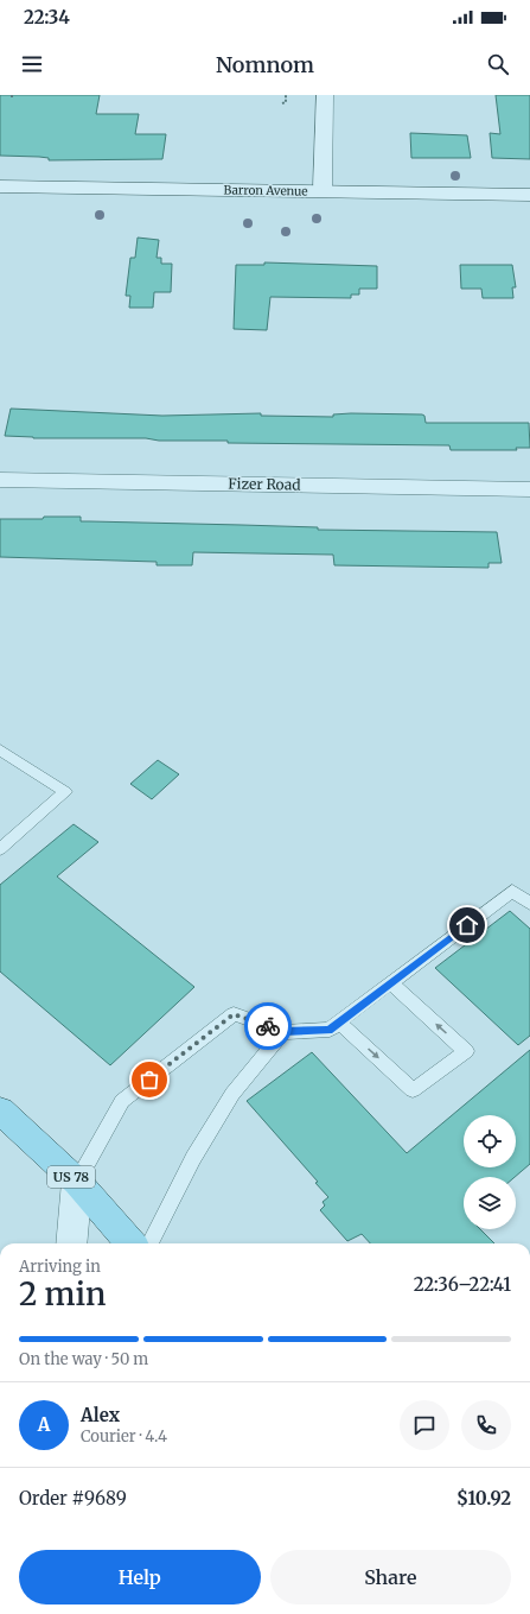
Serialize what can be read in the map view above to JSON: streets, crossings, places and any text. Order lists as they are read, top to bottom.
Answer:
{
  "streets": {
    "main road": ["US 78"],
    "street": ["Barron Avenue", "Fizer Road"]
  },
  "page": {
    "status": "22:34",
    "header": "Nomnom",
    "heading": ["2 min", "Arriving in", "22:36–22:41"],
    "panel": [
      "Alex",
      "Courier · 4.4",
      "Order #9689",
      "$10.92"
    ],
    "bar": "On the way · 50 m",
    "round": "A",
    "buttons": ["Help", "Share"]
  }
}
